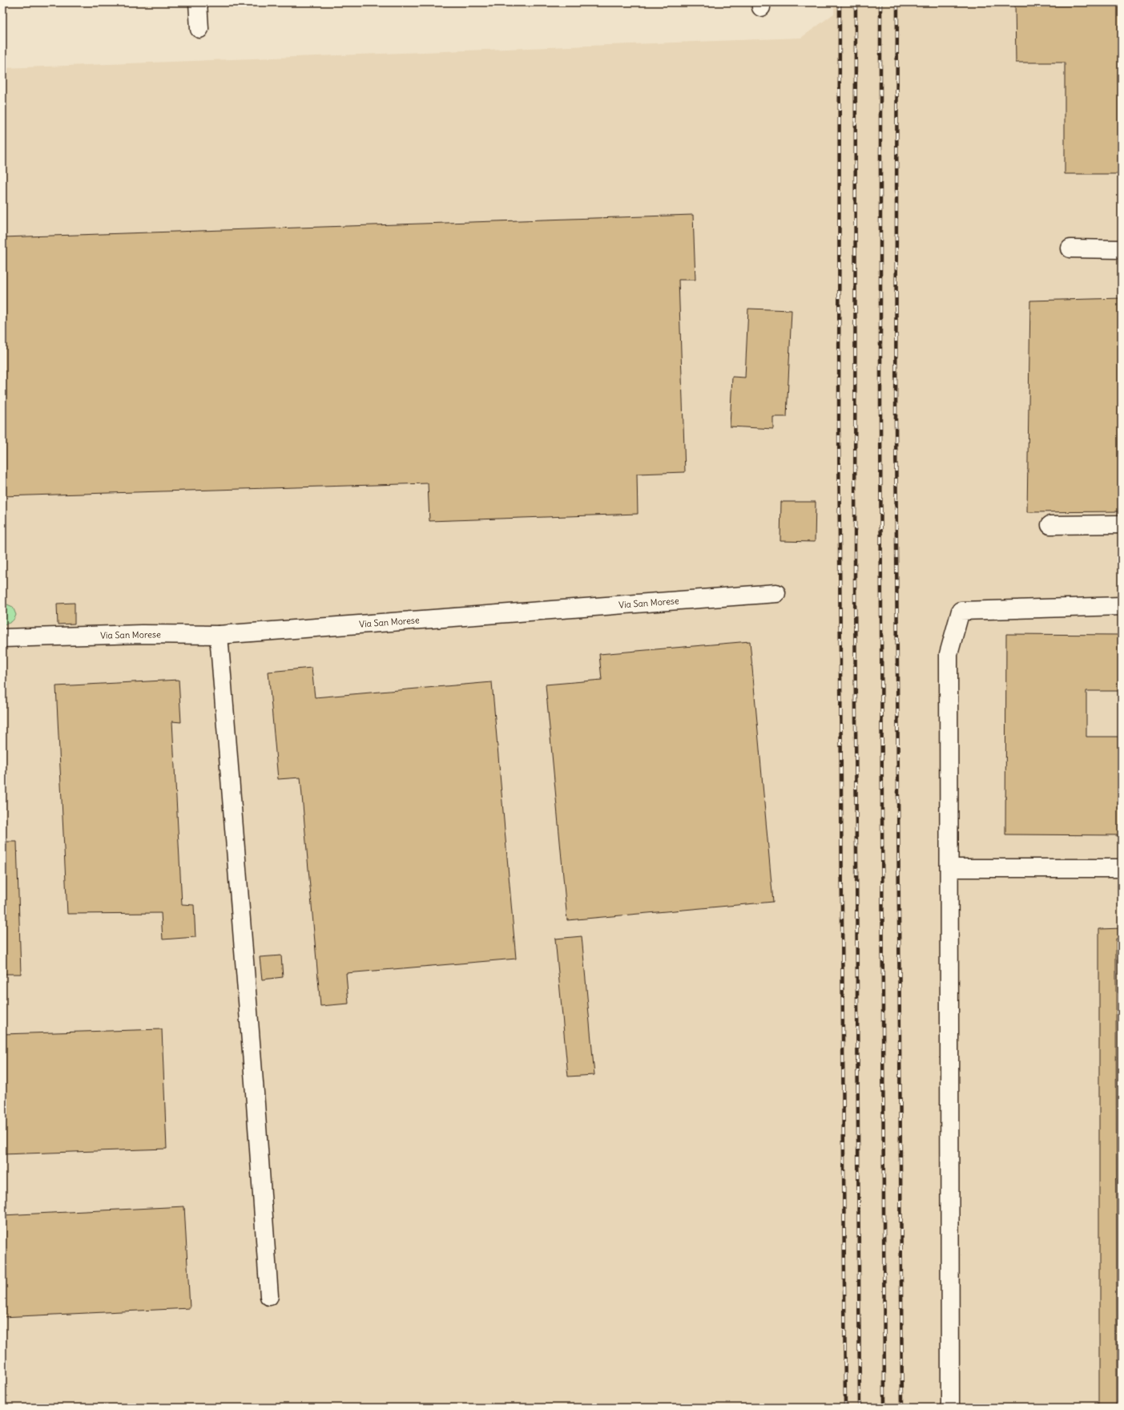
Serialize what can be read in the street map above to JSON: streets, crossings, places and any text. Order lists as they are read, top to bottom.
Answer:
{
  "streets": {
    "street": ["Via San Morese"]
  }
}
